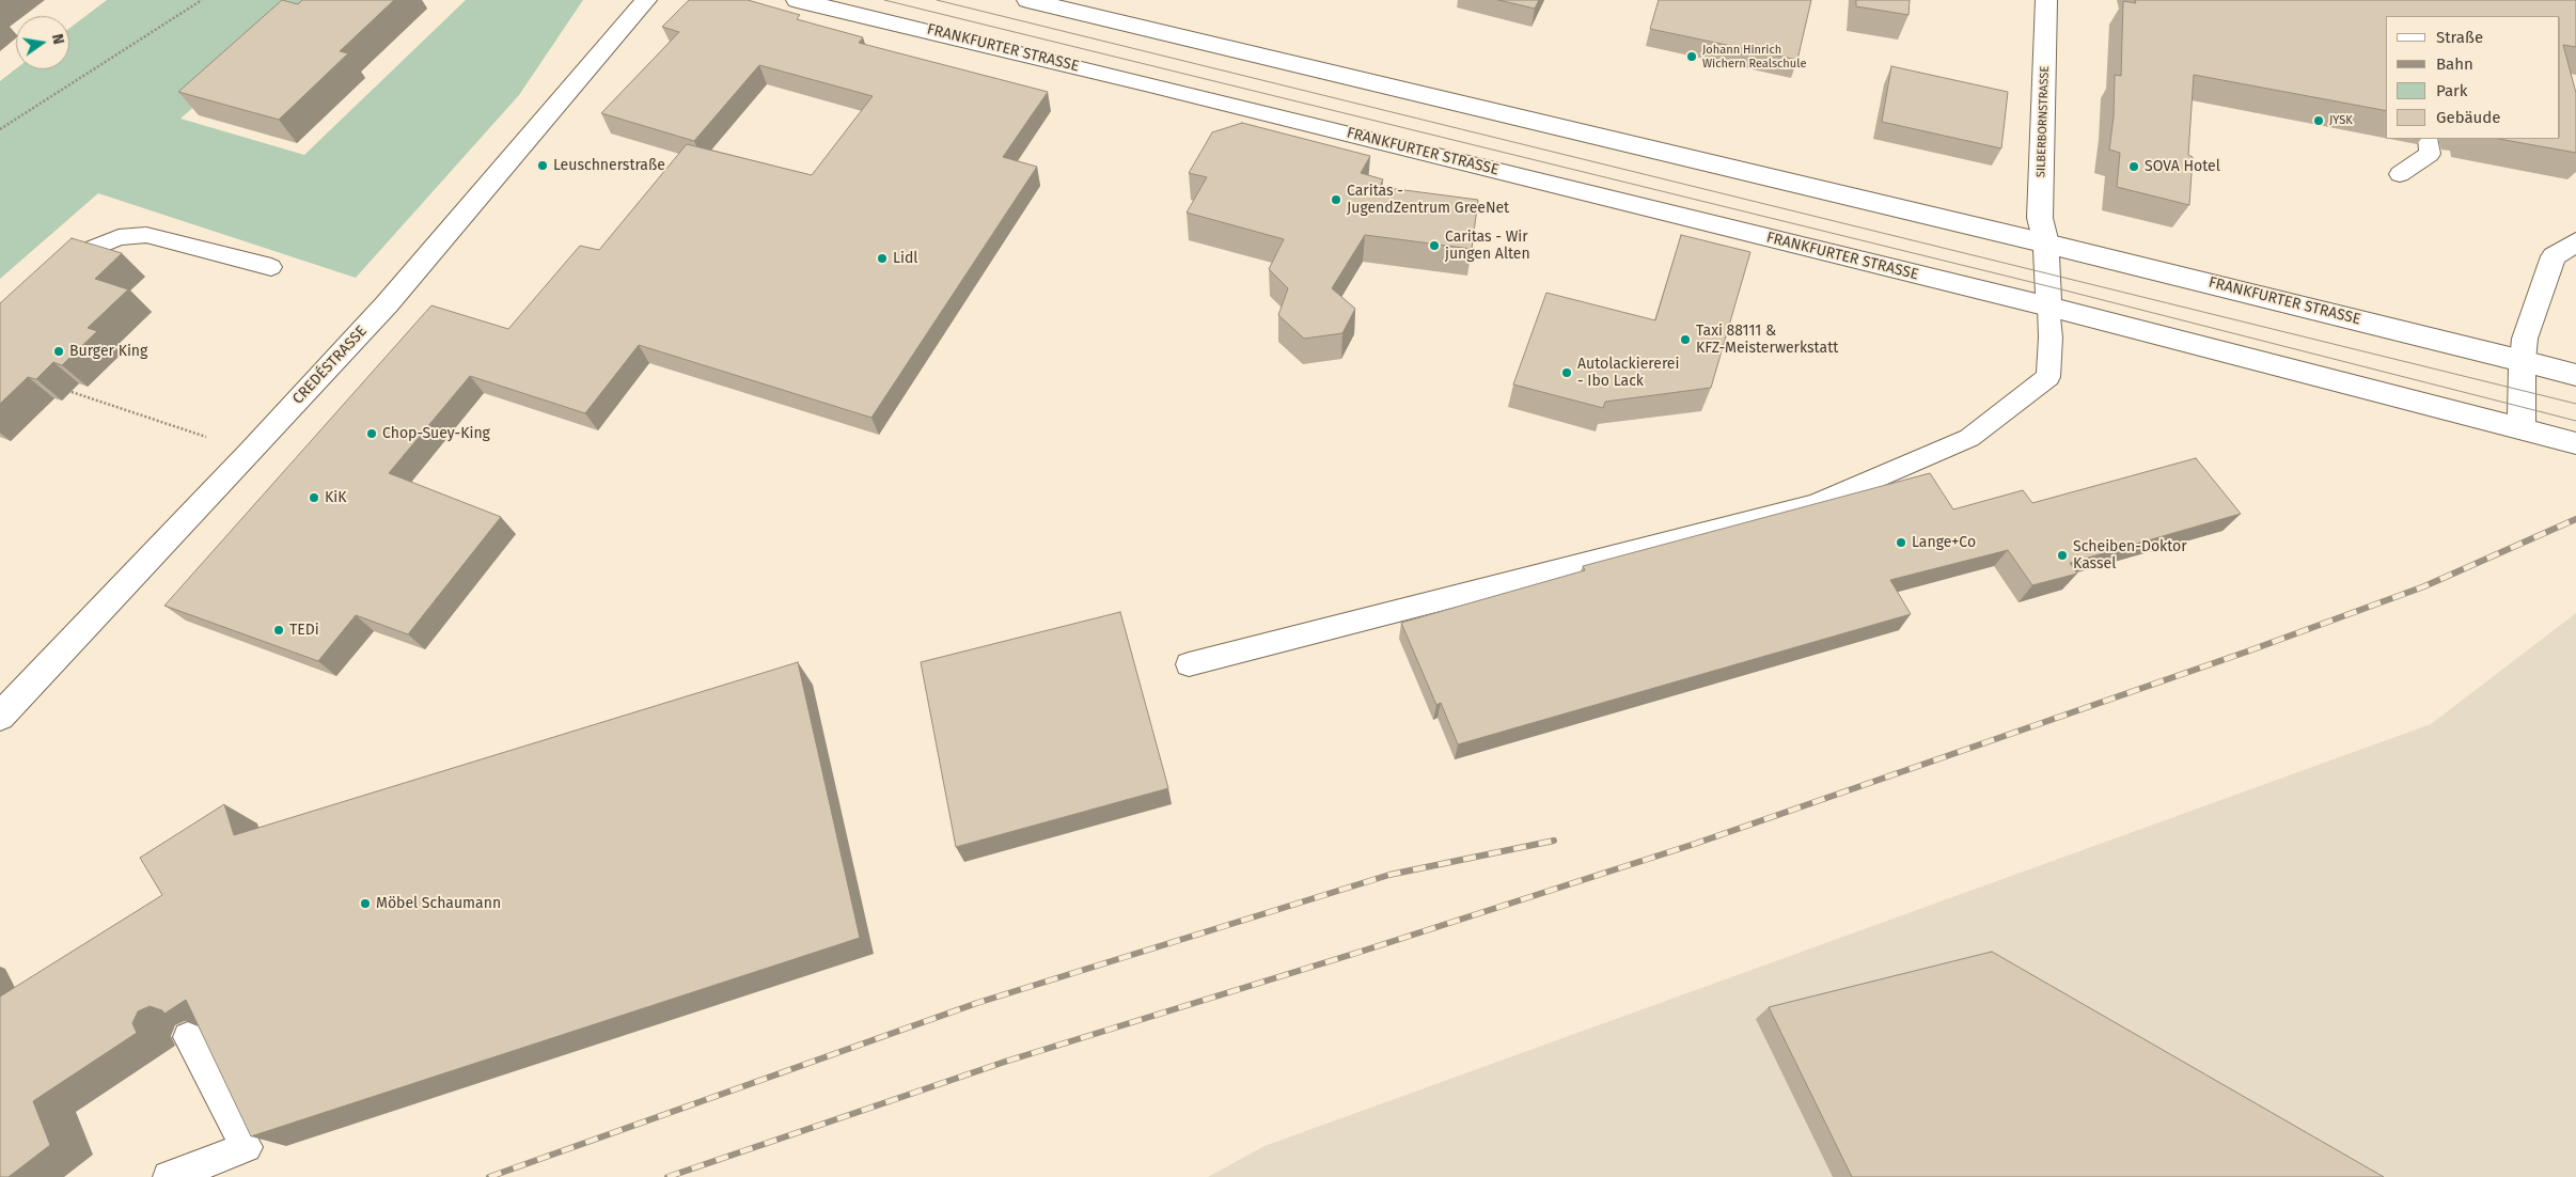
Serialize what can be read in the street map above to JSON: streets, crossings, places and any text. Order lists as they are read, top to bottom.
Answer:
{
  "streets": {
    "main road": ["FRANKFURTER STRASSE", "SILBERBORNSTRASSE", "CREDÉSTRASSE"]
  },
  "crossings": [
    ["FRANKFURTER STRASSE", "SILBERBORNSTRASSE"]
  ],
  "places": [
    "Johann Hinrich Wichern Realschule",
    "JYSK",
    "Leuschnerstraße",
    "SOVA Hotel",
    "Caritas - JugendZentrum GreeNet",
    "Caritas - Wir jungen Alten",
    "Lidl",
    "Taxi 88111 & KFZ-Meisterwerkstatt",
    "Burger King",
    "Autolackiererei - Ibo Lack",
    "Chop-Suey-King",
    "KiK",
    "Lange+Co",
    "Scheiben-Doktor Kassel",
    "TEDi",
    "Möbel Schaumann"
  ],
  "legend": [
    "Straße",
    "Bahn",
    "Park",
    "Gebäude"
  ],
  "north": "right"
}
